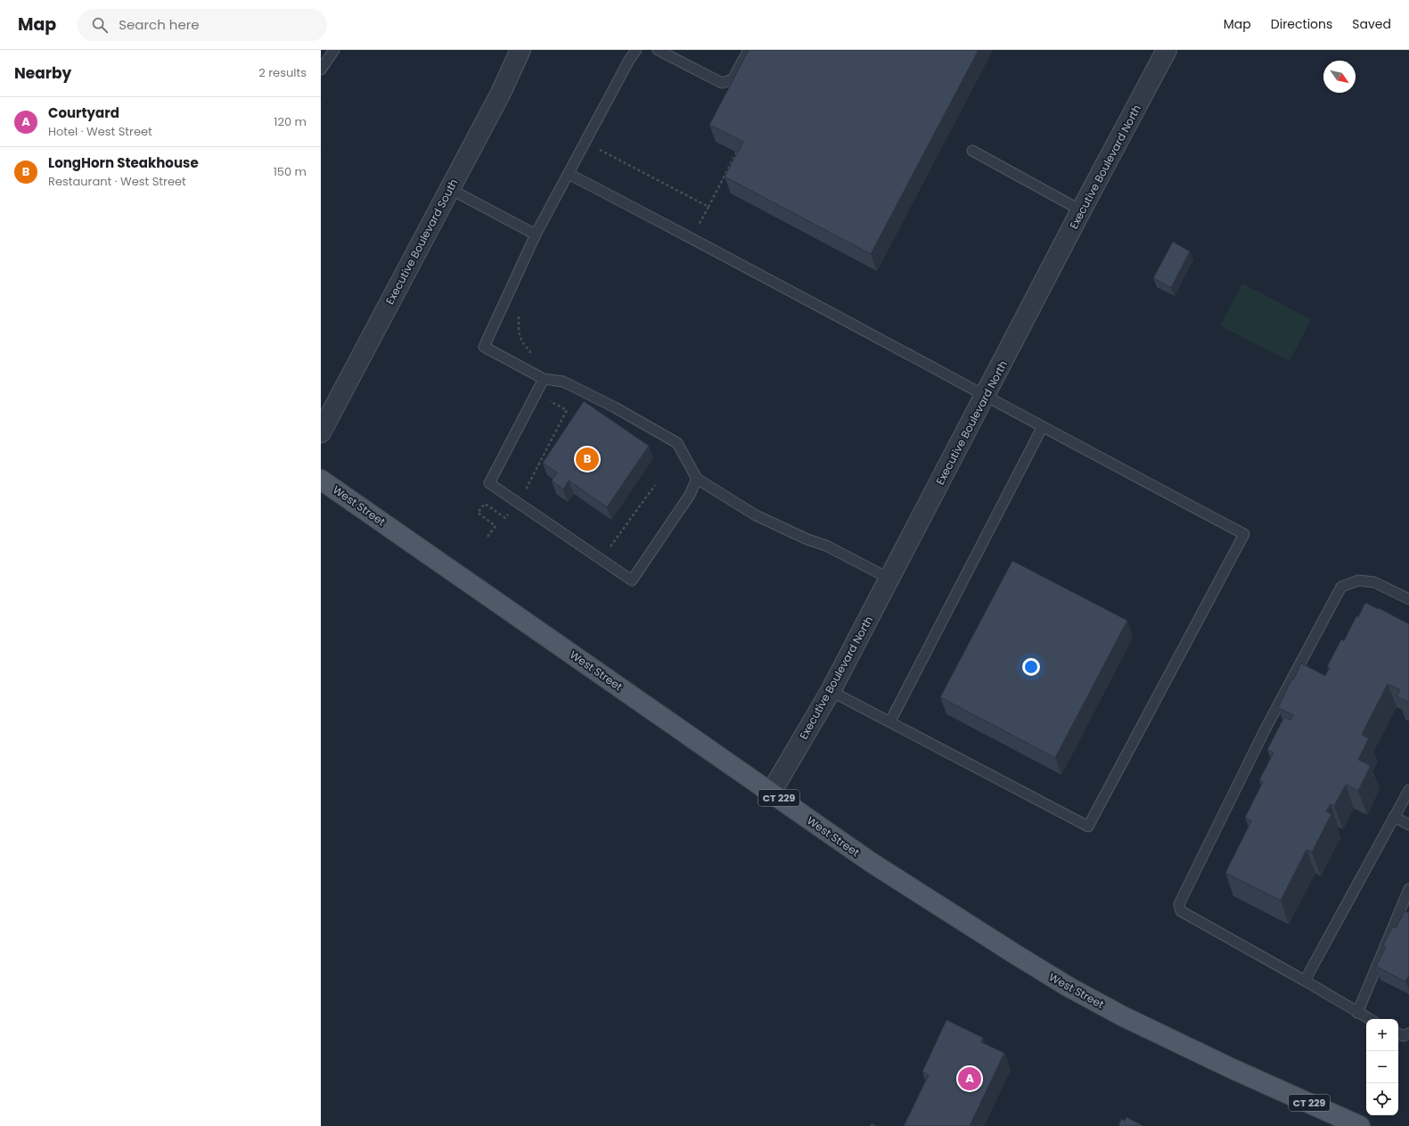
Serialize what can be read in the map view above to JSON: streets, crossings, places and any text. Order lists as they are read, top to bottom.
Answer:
{
  "streets": {
    "main road": ["West Street", "CT 229"],
    "street": ["Executive Boulevard North", "Executive Boulevard South"]
  },
  "crossings": [
    ["Executive Boulevard North", "West Street"]
  ],
  "north": "bottom right",
  "page": {
    "header": "Map",
    "search": "Search here",
    "nav": ["Map", "Directions", "Saved"],
    "heading": ["Nearby", "2 results"],
    "list": [
      {
        "mark": "A",
        "name": "Courtyard",
        "note": "Hotel · West Street",
        "value": "120 m"
      },
      {
        "mark": "B",
        "name": "LongHorn Steakhouse",
        "note": "Restaurant · West Street",
        "value": "150 m"
      }
    ],
    "pins": ["B", "A"],
    "map_buttons": ["+", "−"]
  }
}
